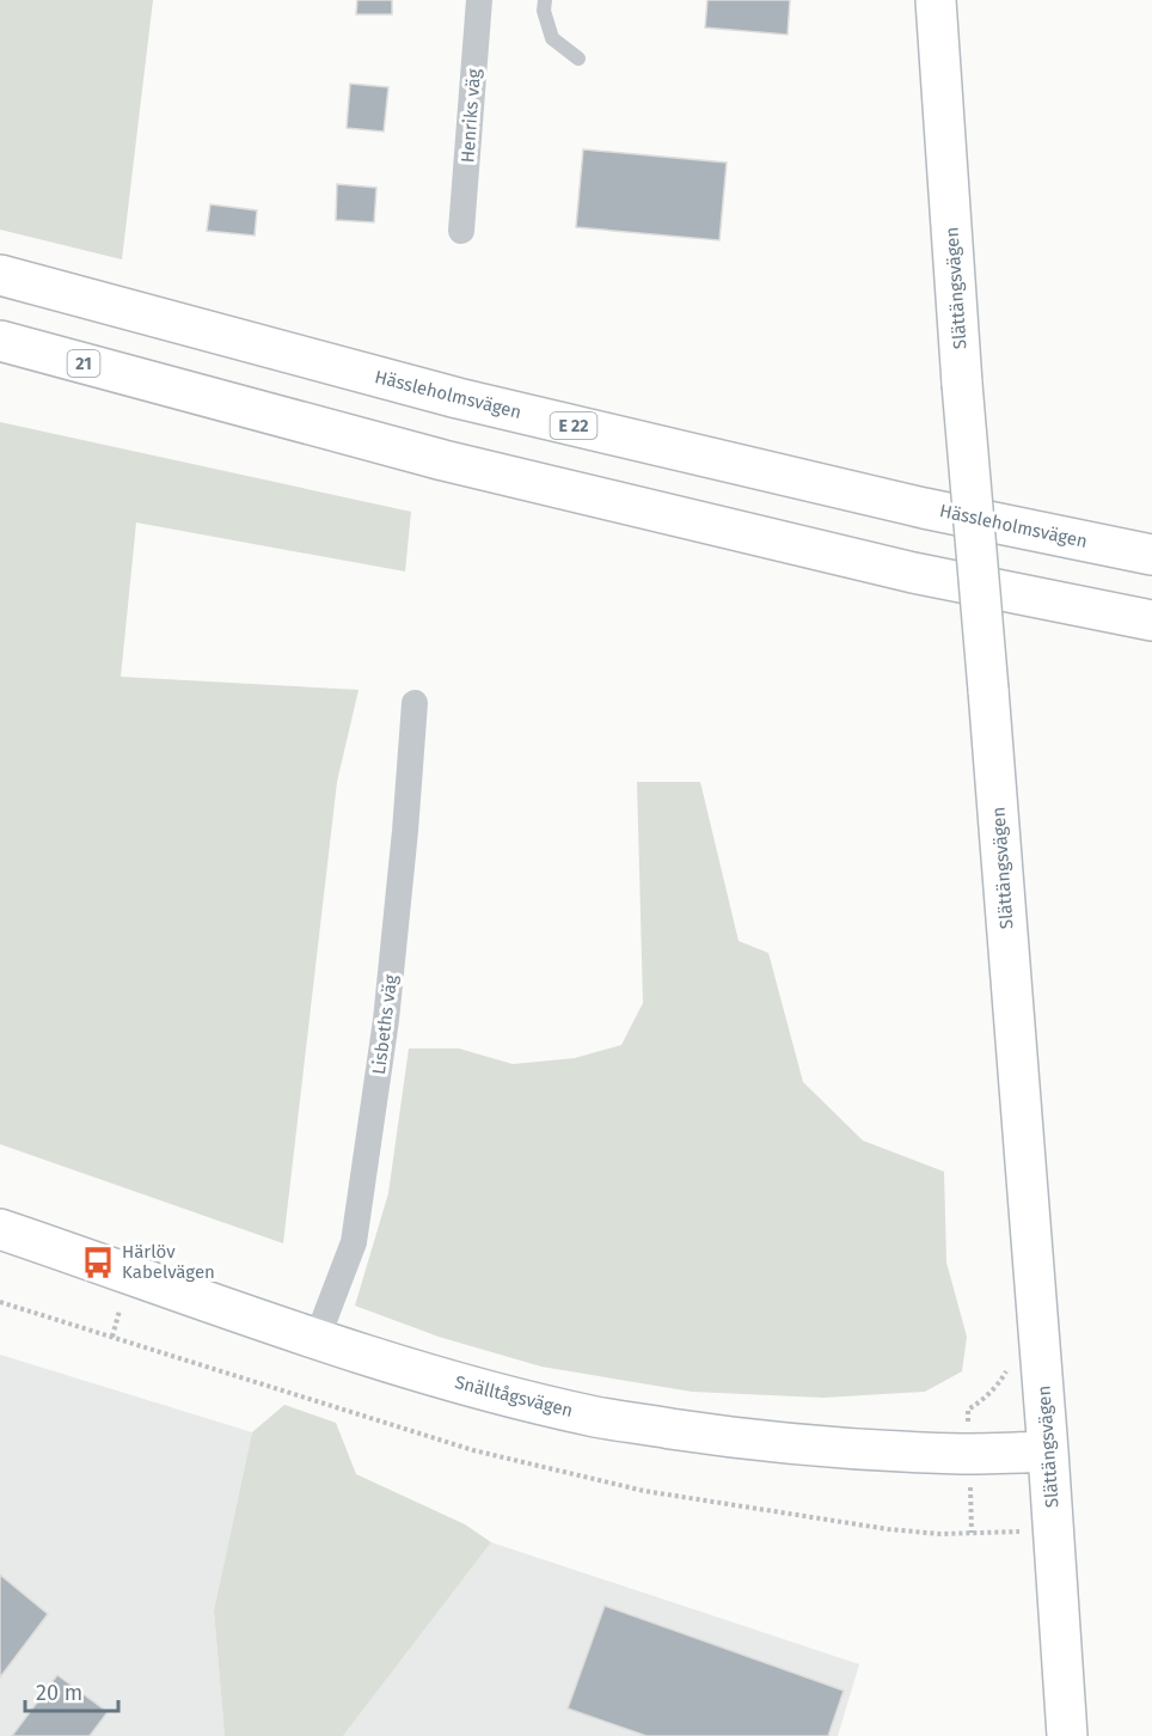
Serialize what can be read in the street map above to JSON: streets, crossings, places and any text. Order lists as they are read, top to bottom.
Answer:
{
  "streets": {
    "main road": [
      "Slättängsvägen",
      "21",
      "Hässleholmsvägen",
      "E 22",
      "Snälltågsvägen"
    ],
    "street": ["Henriks väg", "Lisbeths väg"]
  },
  "crossings": [
    ["Slättängsvägen", "Snälltågsvägen"],
    ["Lisbeths väg", "Snälltågsvägen"]
  ],
  "places": {
    "bus stop": ["Härlöv Kabelvägen"]
  },
  "scale_bar": "20 m"
}
